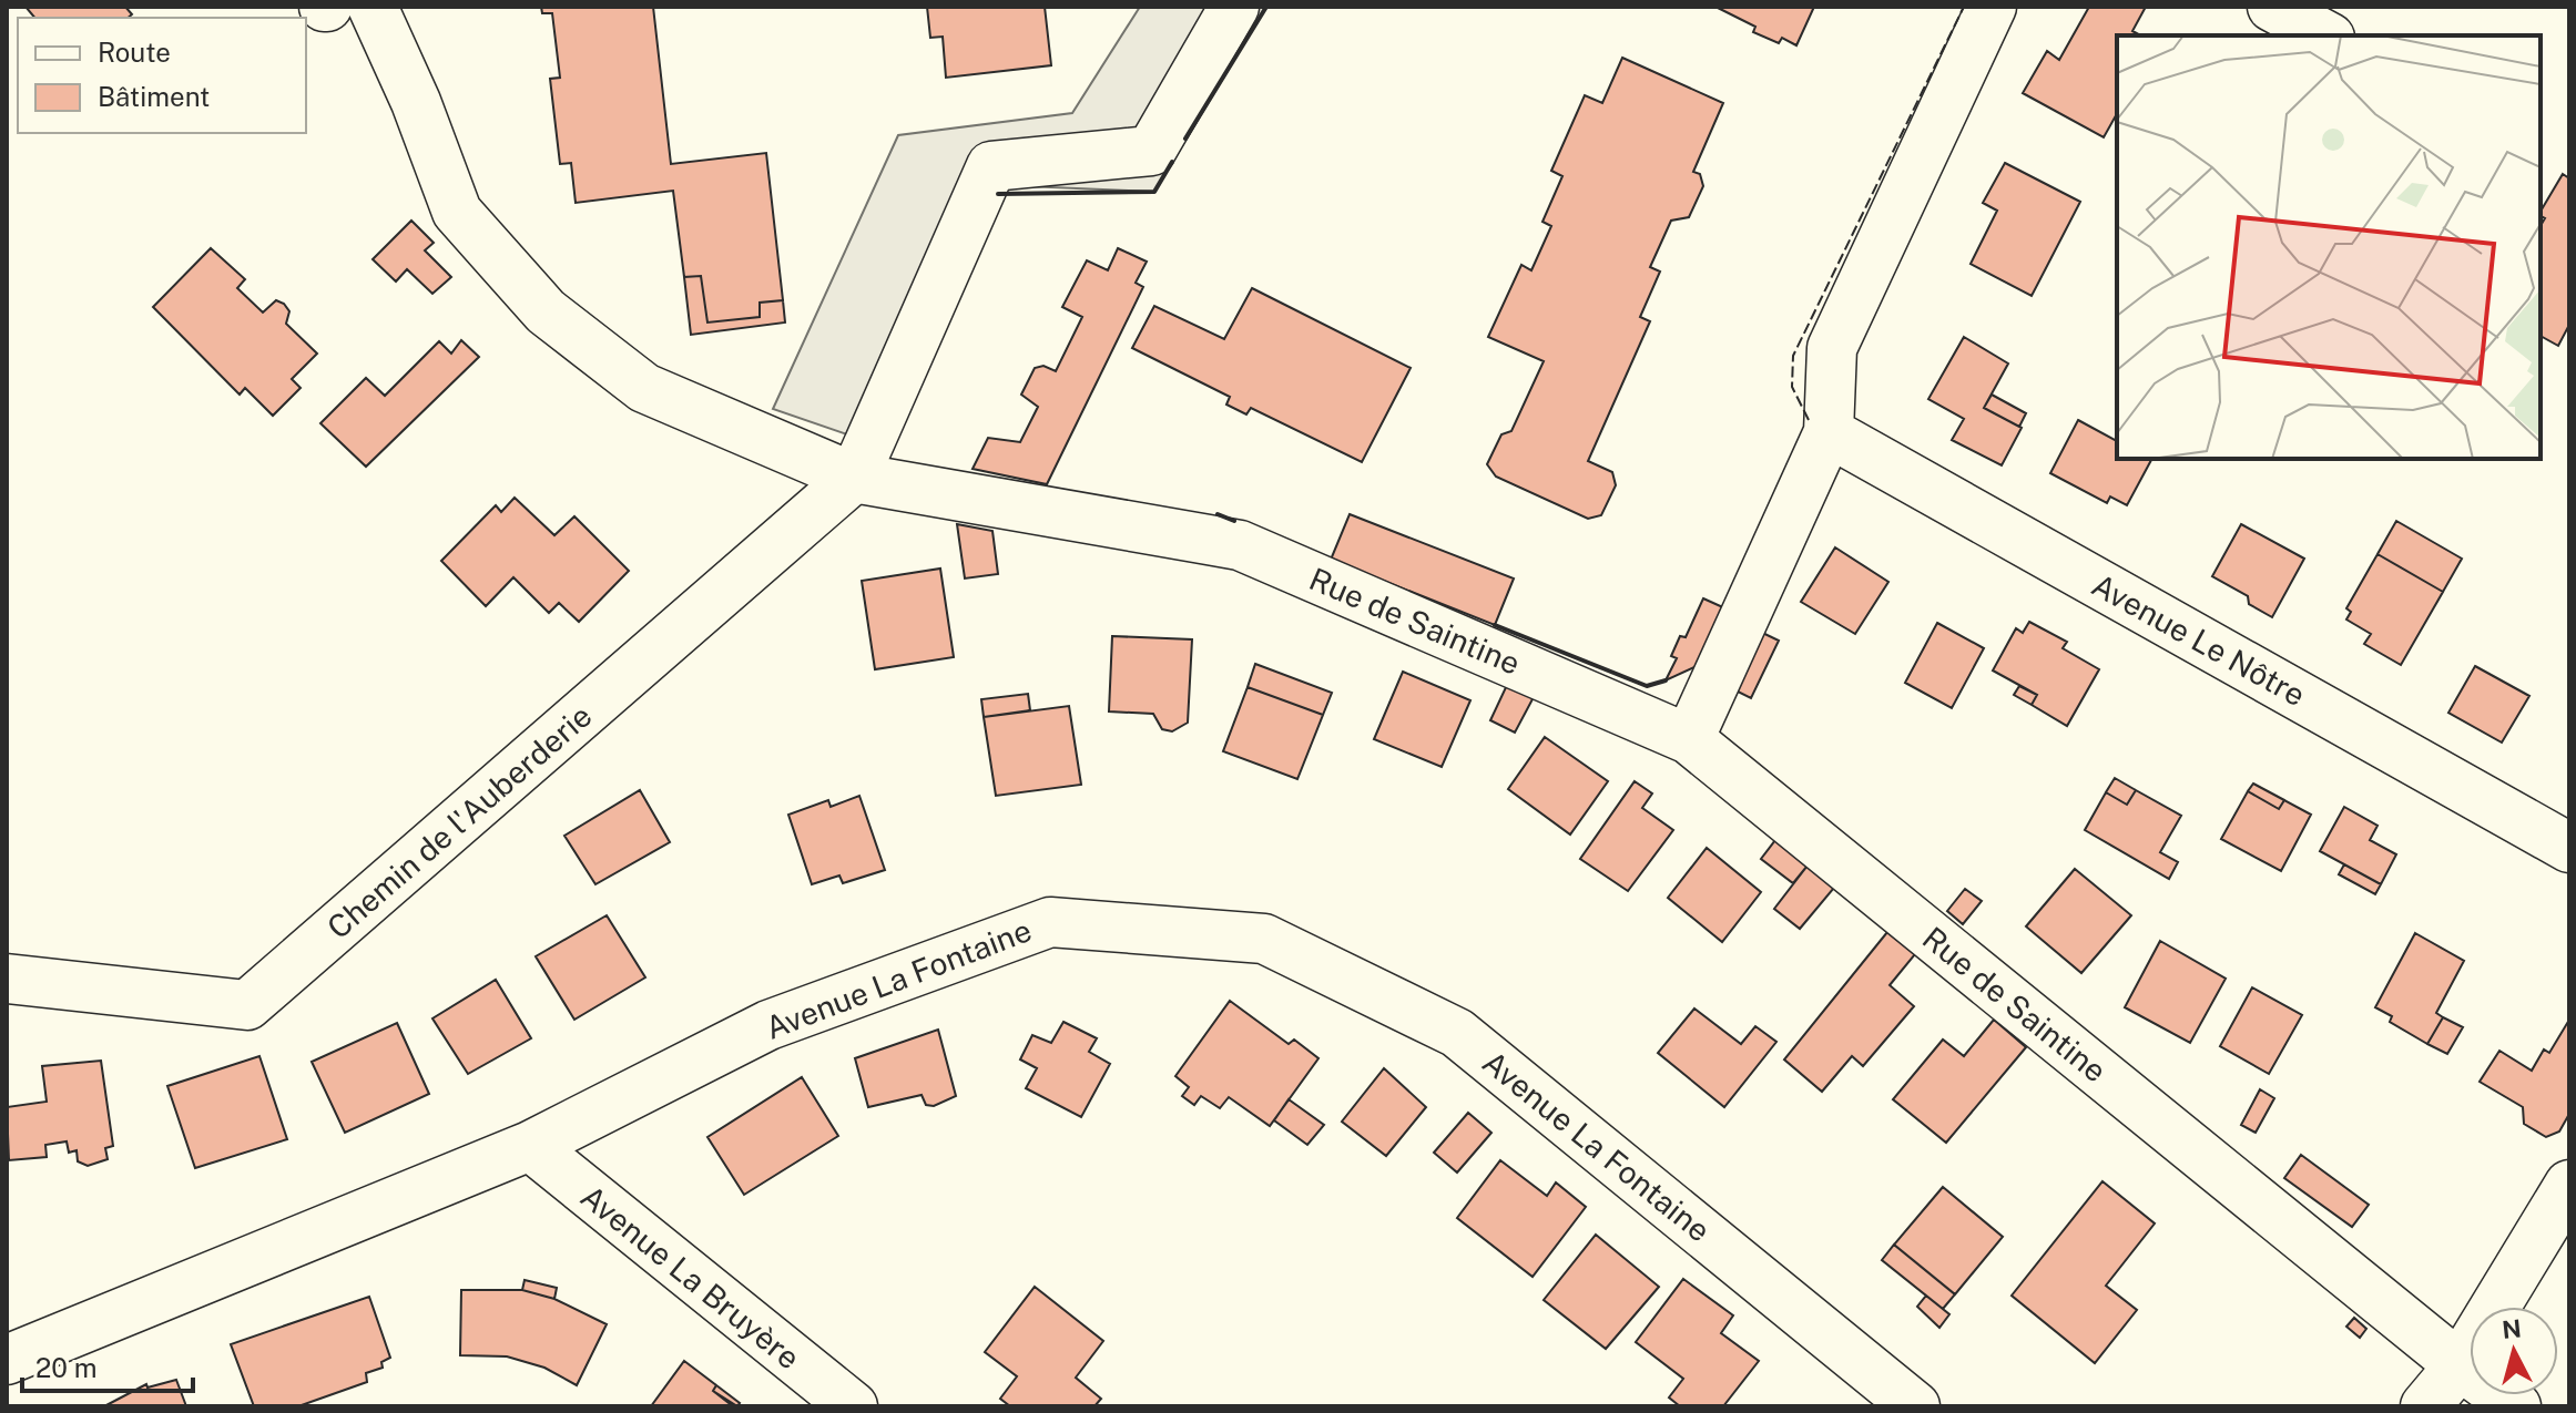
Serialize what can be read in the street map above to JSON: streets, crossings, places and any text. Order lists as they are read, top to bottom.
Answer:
{
  "streets": {
    "street": [
      "Rue de Saintine",
      "Avenue Le Nôtre",
      "Chemin de l'Auberderie",
      "Avenue La Fontaine",
      "Avenue La Bruyère"
    ]
  },
  "crossings": [
    ["Rue de Saintine", "Chemin de l'Auberderie"],
    ["Avenue La Fontaine", "Avenue La Bruyère"]
  ],
  "legend": ["Route", "Bâtiment"],
  "scale_bar": "20 m",
  "north": "top"
}
